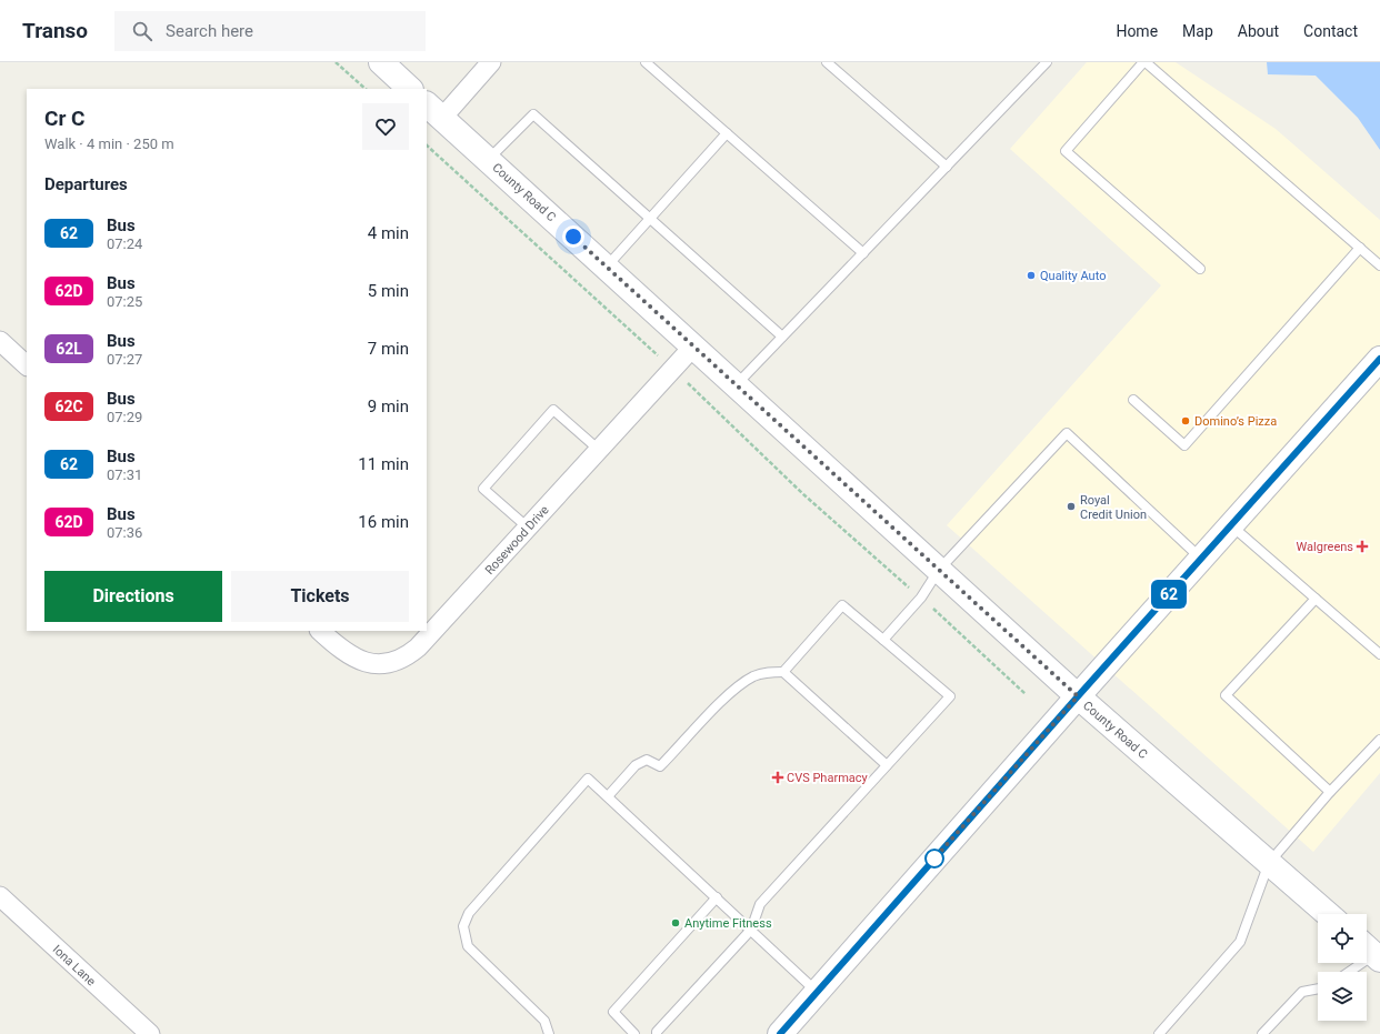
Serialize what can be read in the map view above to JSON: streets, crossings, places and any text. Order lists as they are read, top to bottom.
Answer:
{
  "streets": {
    "main road": ["County Road C"],
    "street": ["Rosewood Drive", "Iona Lane"]
  },
  "crossings": [
    ["County Road C", "Rosewood Drive"]
  ],
  "places": {
    "other": [
      "Quality Auto",
      "Domino’s Pizza",
      "Royal Credit Union",
      "Anytime Fitness"
    ],
    "health": ["Walgreens", "CVS Pharmacy"]
  },
  "lines": ["bus line 62"],
  "page": {
    "header": "Transo",
    "search": "Search here",
    "nav": [
      "Home",
      "Map",
      "About",
      "Contact"
    ],
    "on_map": "62",
    "heading": [
      ["Cr C", "Walk · 4 min · 250 m"],
      "Departures"
    ],
    "list": [
      {
        "mark": "62",
        "name": "Bus",
        "note": "07:24",
        "value": "4 min"
      },
      {
        "mark": "62D",
        "name": "Bus",
        "note": "07:25",
        "value": "5 min"
      },
      {
        "mark": "62L",
        "name": "Bus",
        "note": "07:27",
        "value": "7 min"
      },
      {
        "mark": "62C",
        "name": "Bus",
        "note": "07:29",
        "value": "9 min"
      },
      {
        "mark": "62",
        "name": "Bus",
        "note": "07:31",
        "value": "11 min"
      },
      {
        "mark": "62D",
        "name": "Bus",
        "note": "07:36",
        "value": "16 min"
      }
    ],
    "buttons": ["Directions", "Tickets"]
  }
}
